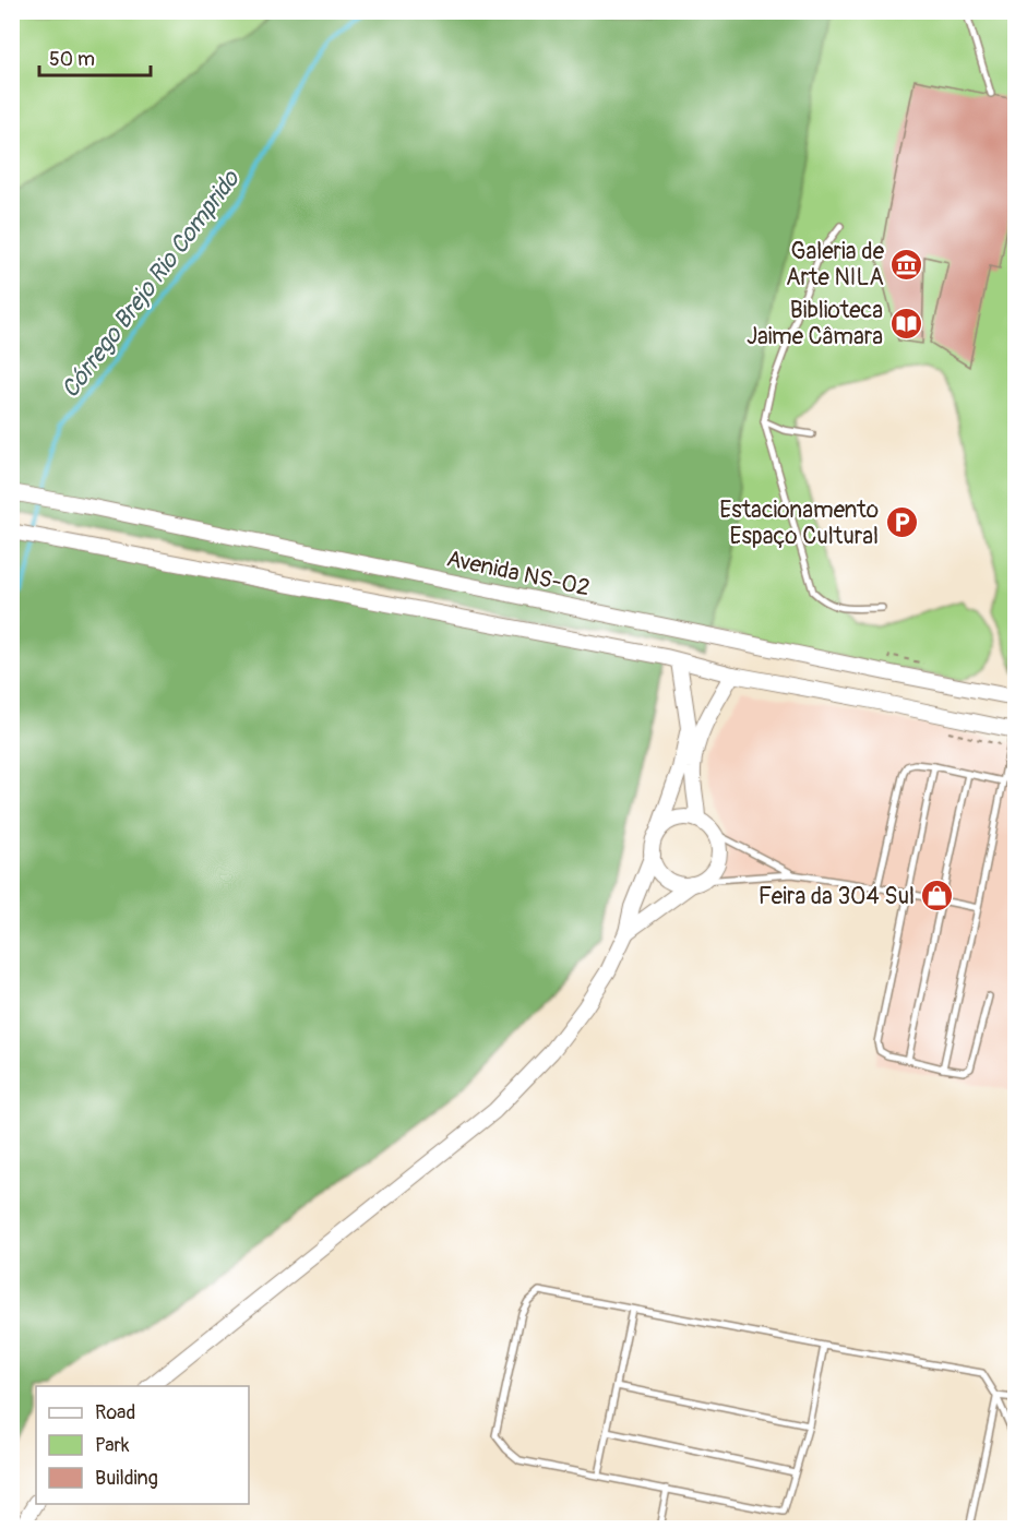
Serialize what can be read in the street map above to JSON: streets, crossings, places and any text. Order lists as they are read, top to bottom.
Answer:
{
  "streets": {
    "street": ["Avenida NS-02"]
  },
  "water": ["Córrego Brejo Rio Comprido"],
  "places": {
    "museum": ["Galeria de Arte NILA"],
    "library": ["Biblioteca Jaime Câmara"],
    "parking": ["Estacionamento Espaço Cultural"],
    "shop": ["Feira da 304 Sul"]
  },
  "legend": ["Road", "Park", "Building"],
  "scale_bar": "50 m"
}
